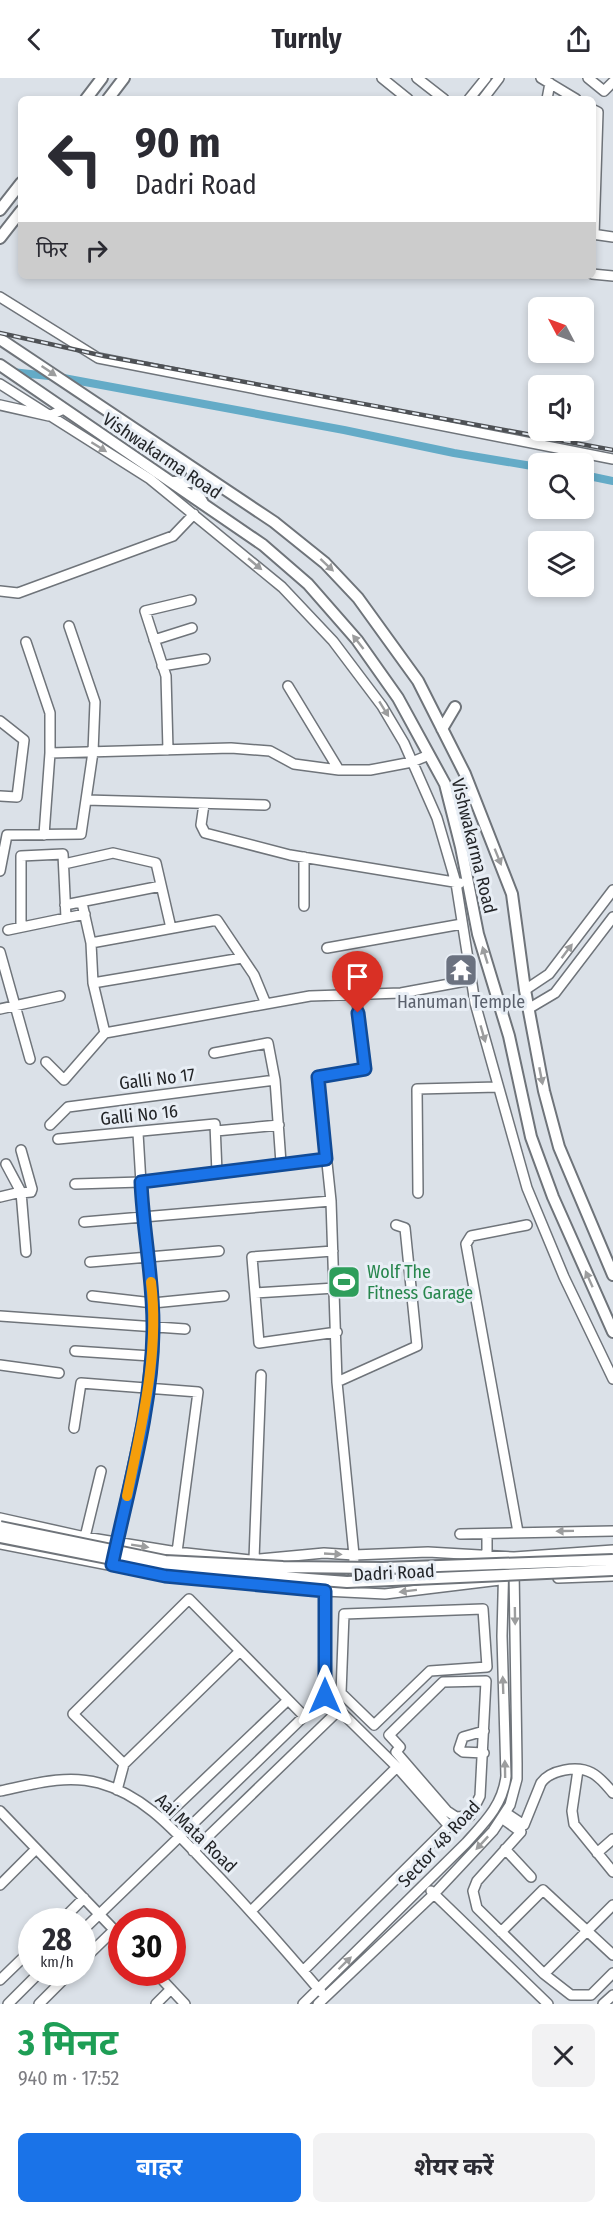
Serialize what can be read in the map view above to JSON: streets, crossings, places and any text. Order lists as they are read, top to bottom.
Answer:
{
  "streets": {
    "main road": ["Vishwakarma Road"],
    "street": [
      "Galli No 17",
      "Galli No 16",
      "Dadri Road",
      "Aai Mata Road",
      "Sector 48 Road"
    ]
  },
  "crossings": [
    ["Dadri Road", "Sector 48 Road"],
    ["Aai Mata Road", "Sector 48 Road"]
  ],
  "places": {
    "temple": ["Hanuman Temple"],
    "sports": ["Wolf The Fitness Garage"]
  },
  "north": "top left",
  "page": {
    "header": "Turnly",
    "turn": ["90 m", "Dadri Road"],
    "then": "फिर",
    "speed": "28 km/h",
    "limit": "30",
    "heading": ["3 मिनट", "940 m · 17:52"],
    "buttons": ["बाहर", "शेयर करें"]
  }
}
